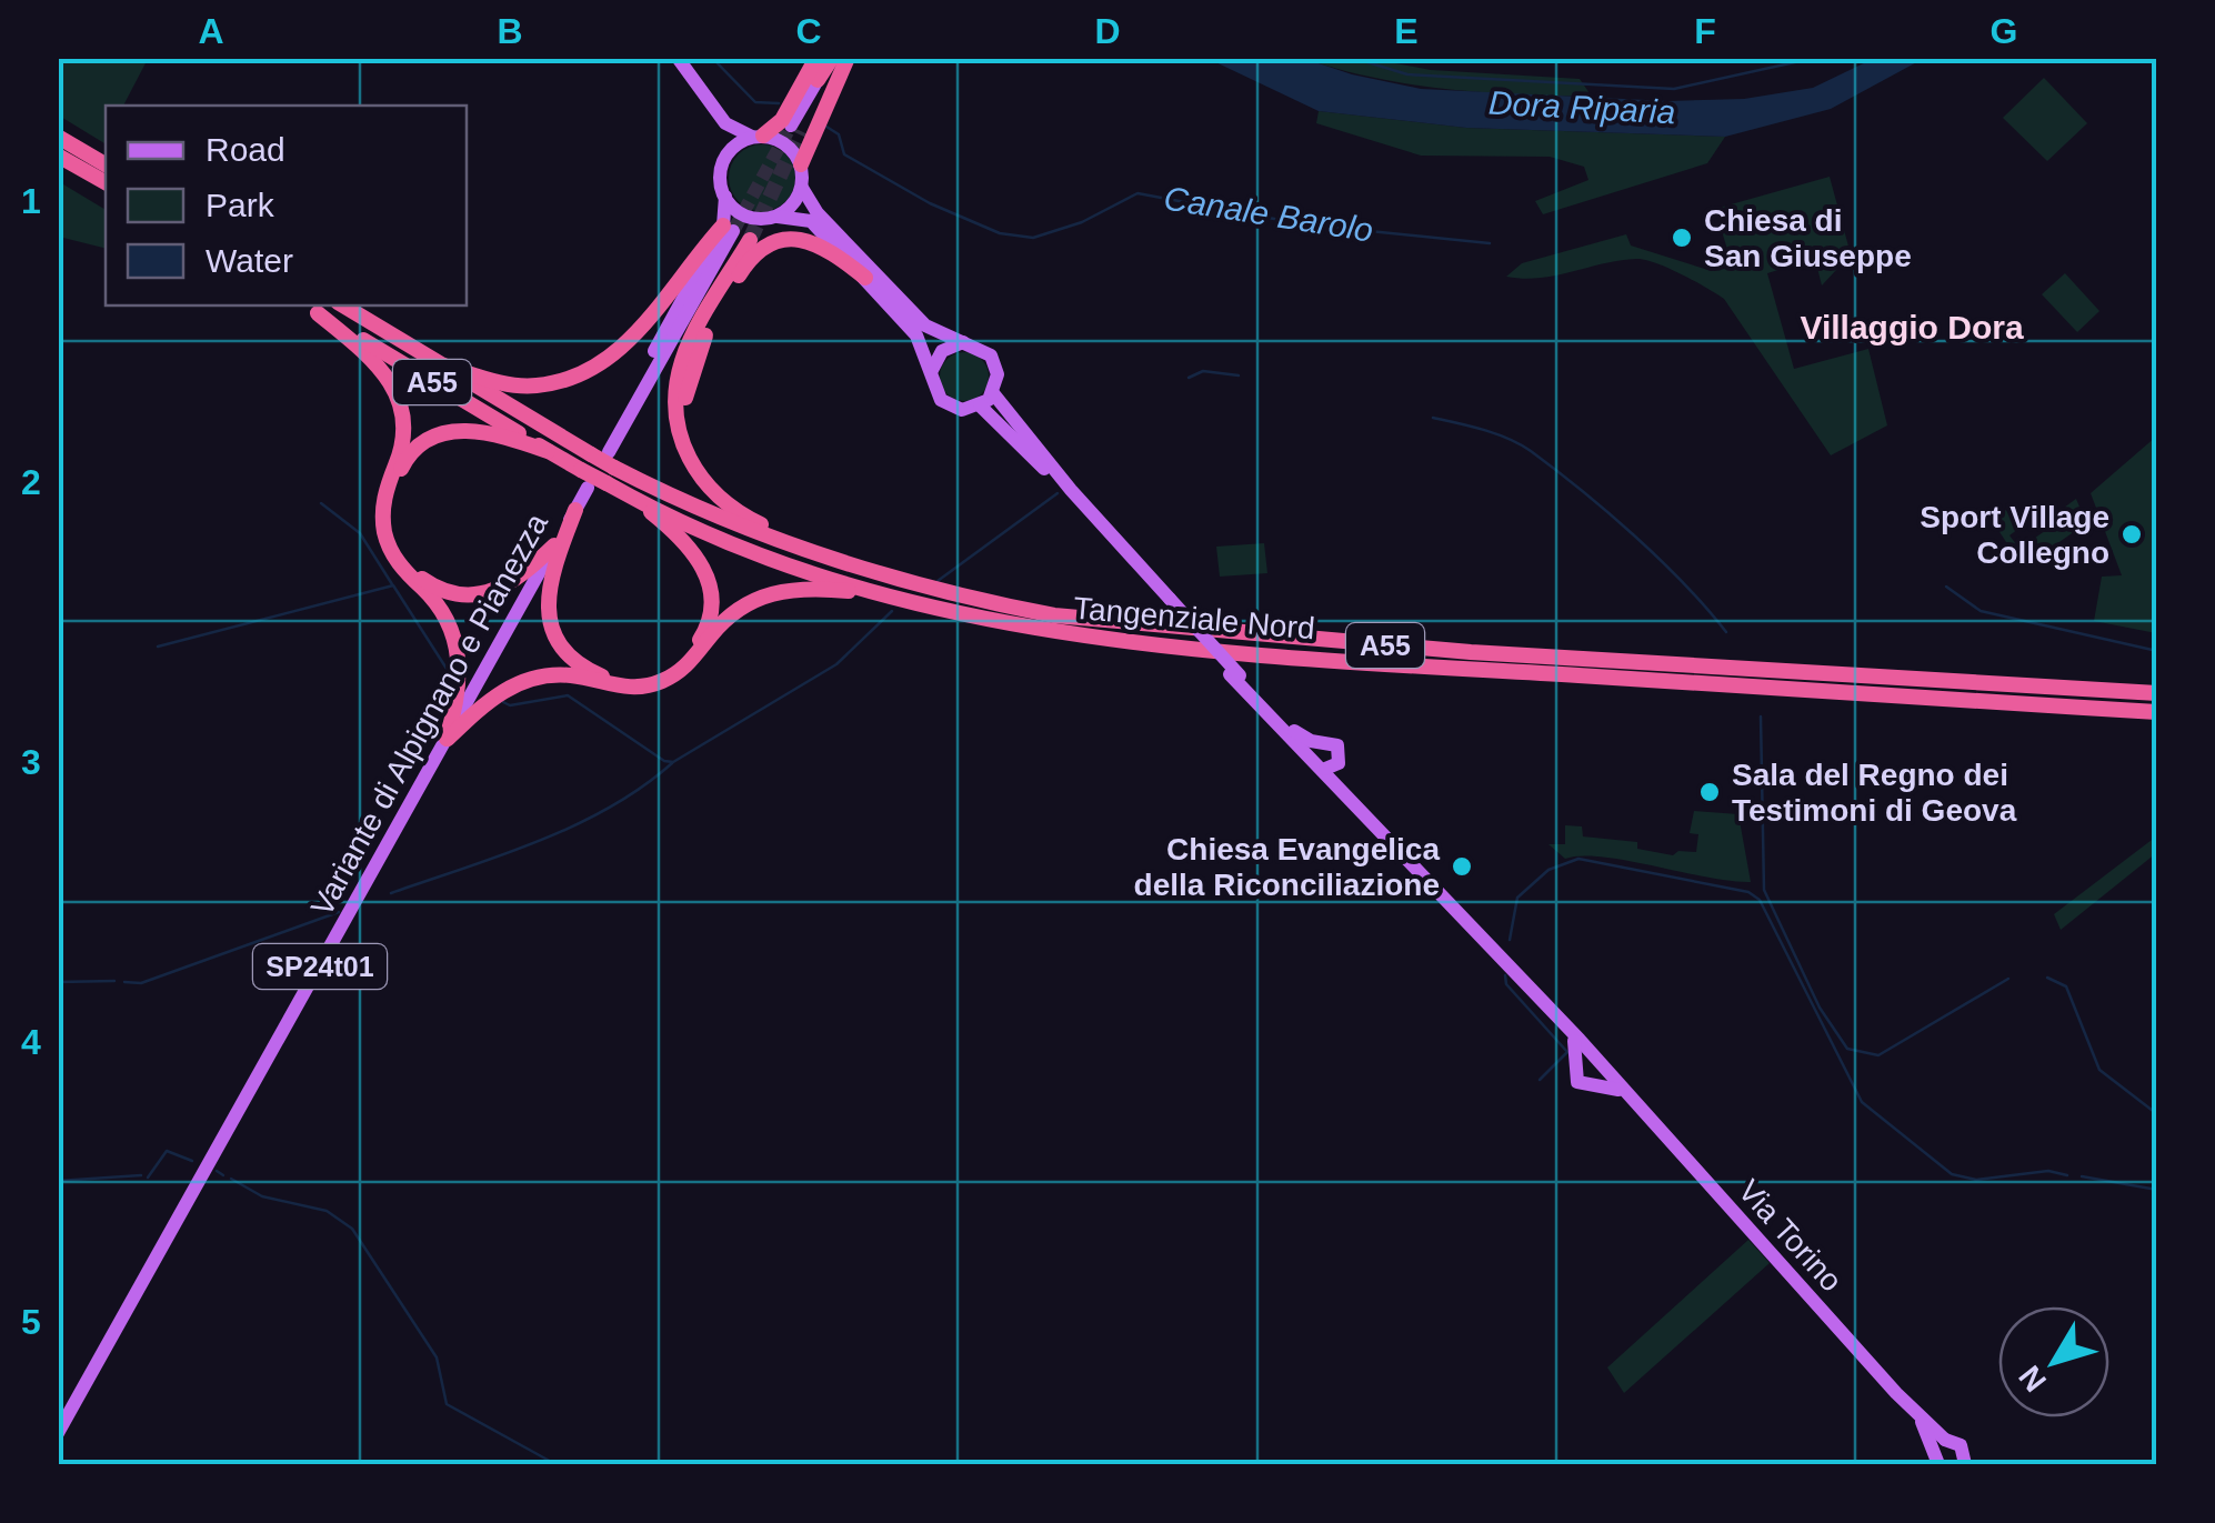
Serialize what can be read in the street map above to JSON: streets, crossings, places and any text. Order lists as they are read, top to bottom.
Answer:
{
  "streets": {
    "highway": ["A55", "Tangenziale Nord"],
    "main road": ["Variante di Alpignano e Pianezza", "SP24t01", "Via Torino"]
  },
  "districts": ["Villaggio Dora"],
  "water": ["Dora Riparia", "Canale Barolo"],
  "places": [
    "Chiesa di San Giuseppe",
    "Sport Village Collegno",
    "Sala del Regno dei Testimoni di Geova",
    "Chiesa Evangelica della Riconciliazione"
  ],
  "legend": ["Road", "Park", "Water"],
  "north": "bottom left",
  "grid": {
    "columns": [
      "A",
      "B",
      "C",
      "D",
      "E",
      "F",
      "G"
    ],
    "rows": [
      "1",
      "2",
      "3",
      "4",
      "5"
    ]
  }
}
